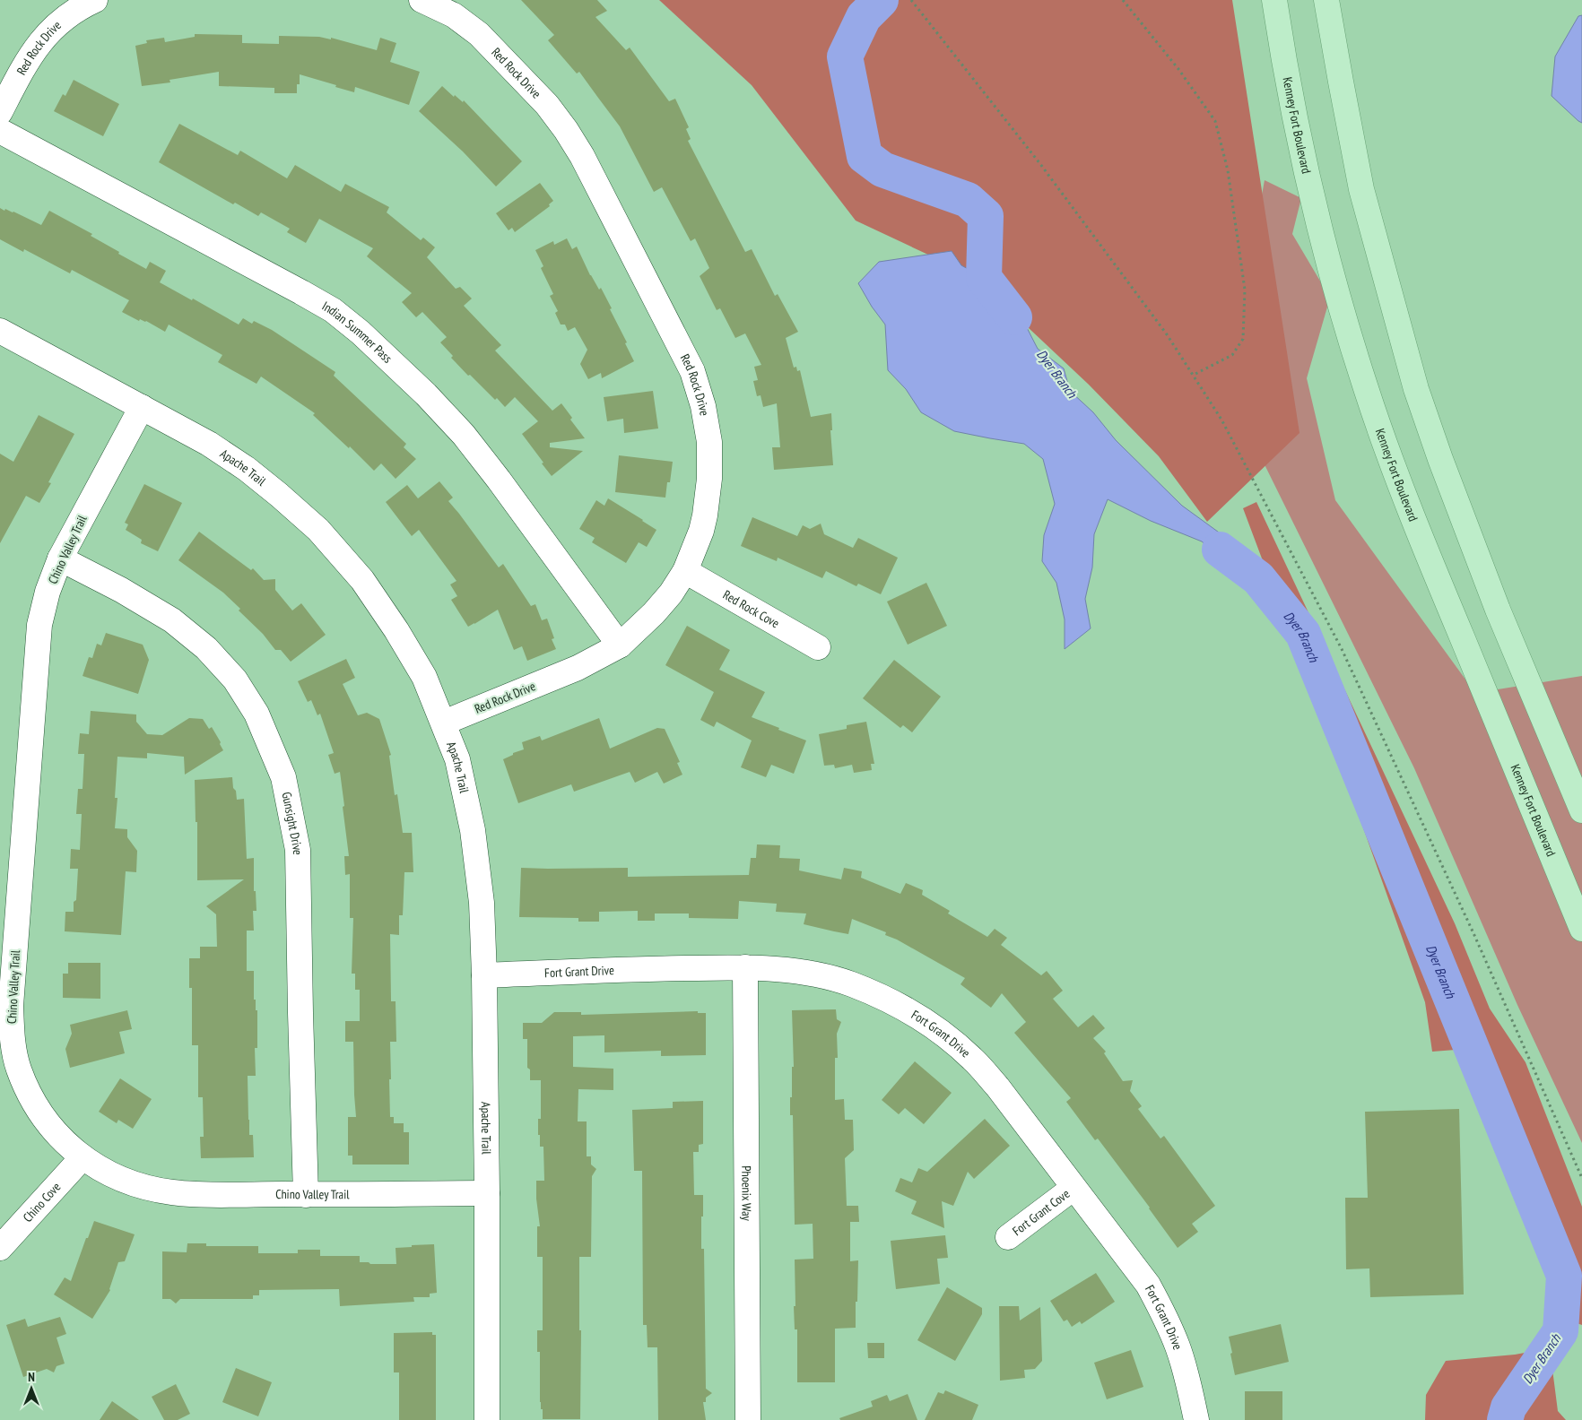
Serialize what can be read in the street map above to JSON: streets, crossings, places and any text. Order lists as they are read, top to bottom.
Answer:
{
  "streets": {
    "main road": ["Kenney Fort Boulevard"],
    "street": [
      "Red Rock Drive",
      "Indian Summer Pass",
      "Apache Trail",
      "Chino Valley Trail",
      "Red Rock Cove",
      "Gunsight Drive",
      "Fort Grant Drive",
      "Phoenix Way",
      "Chino Cove",
      "Fort Grant Cove"
    ]
  },
  "crossings": [
    ["Red Rock Drive", "Indian Summer Pass"],
    ["Red Rock Drive", "Apache Trail"],
    ["Red Rock Drive", "Red Rock Cove"],
    ["Apache Trail", "Chino Valley Trail"],
    ["Apache Trail", "Fort Grant Drive"],
    ["Chino Valley Trail", "Gunsight Drive"],
    ["Chino Valley Trail", "Chino Cove"],
    ["Fort Grant Drive", "Phoenix Way"],
    ["Fort Grant Drive", "Fort Grant Cove"]
  ],
  "water": ["Dyer Branch"],
  "north": "top"
}
